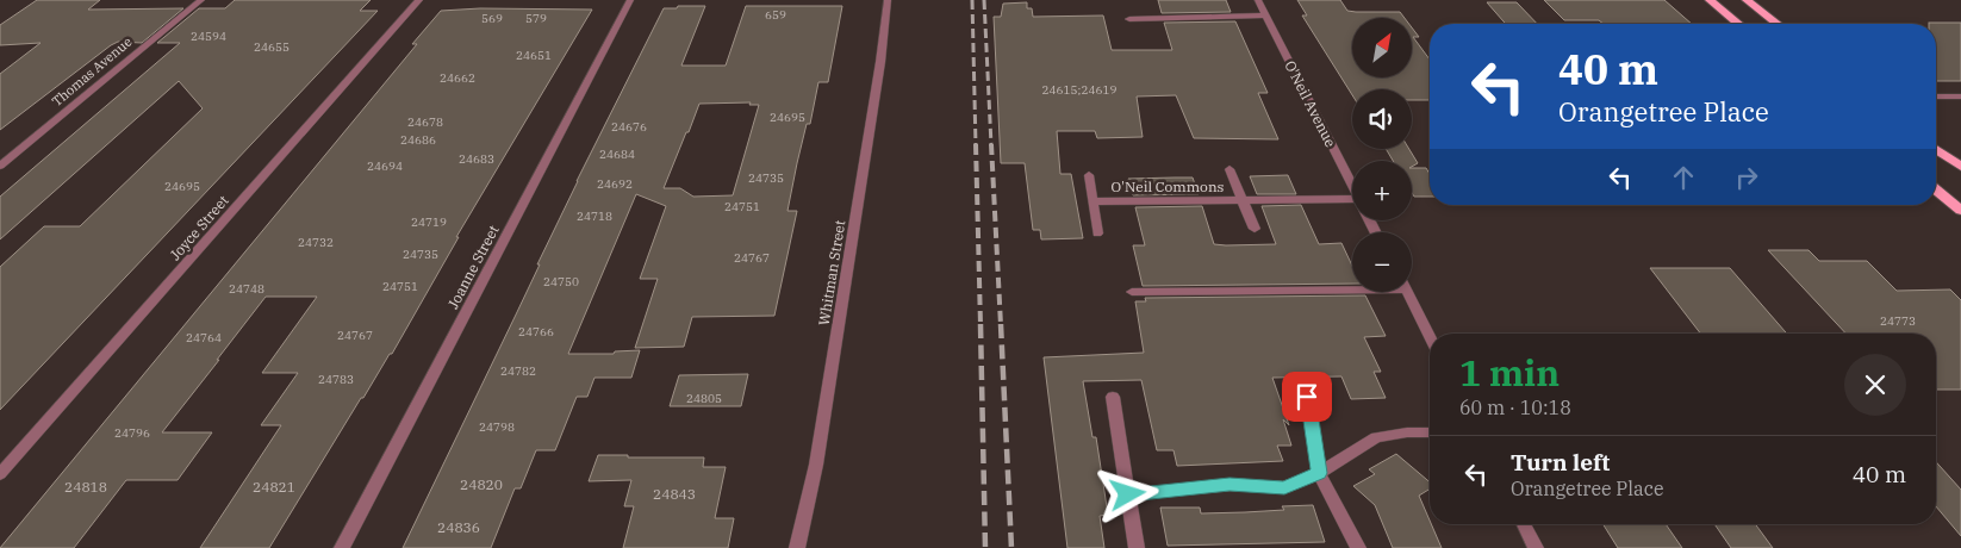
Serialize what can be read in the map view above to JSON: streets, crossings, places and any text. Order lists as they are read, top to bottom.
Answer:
{
  "streets": {
    "street": [
      "Thomas Avenue",
      "O'Neil Avenue",
      "O'Neil Commons",
      "Joyce Street",
      "Joanne Street",
      "Whitman Street"
    ]
  },
  "house_numbers": [
    "659",
    "569",
    "579",
    "24594",
    "24655",
    "24651",
    "24662",
    "24615;24619",
    "24695",
    "24678",
    "24676",
    "24686",
    "24684",
    "24683",
    "24694",
    "24735",
    "24692",
    "24695",
    "24751",
    "24718",
    "24719",
    "24732",
    "24735",
    "24767",
    "24750",
    "24751",
    "24748",
    "24773",
    "24766",
    "24767",
    "24764",
    "24782",
    "24783",
    "24805",
    "24798",
    "24796",
    "24820",
    "24818",
    "24821",
    "24843",
    "24836"
  ],
  "north": "top right",
  "page": {
    "map_buttons": ["+", "−"],
    "turn": ["40 m", "Orangetree Place"],
    "heading": ["1 min", "60 m · 10:18"],
    "list": [
      {
        "name": "Turn left",
        "note": "Orangetree Place",
        "value": "40 m"
      }
    ]
  }
}
